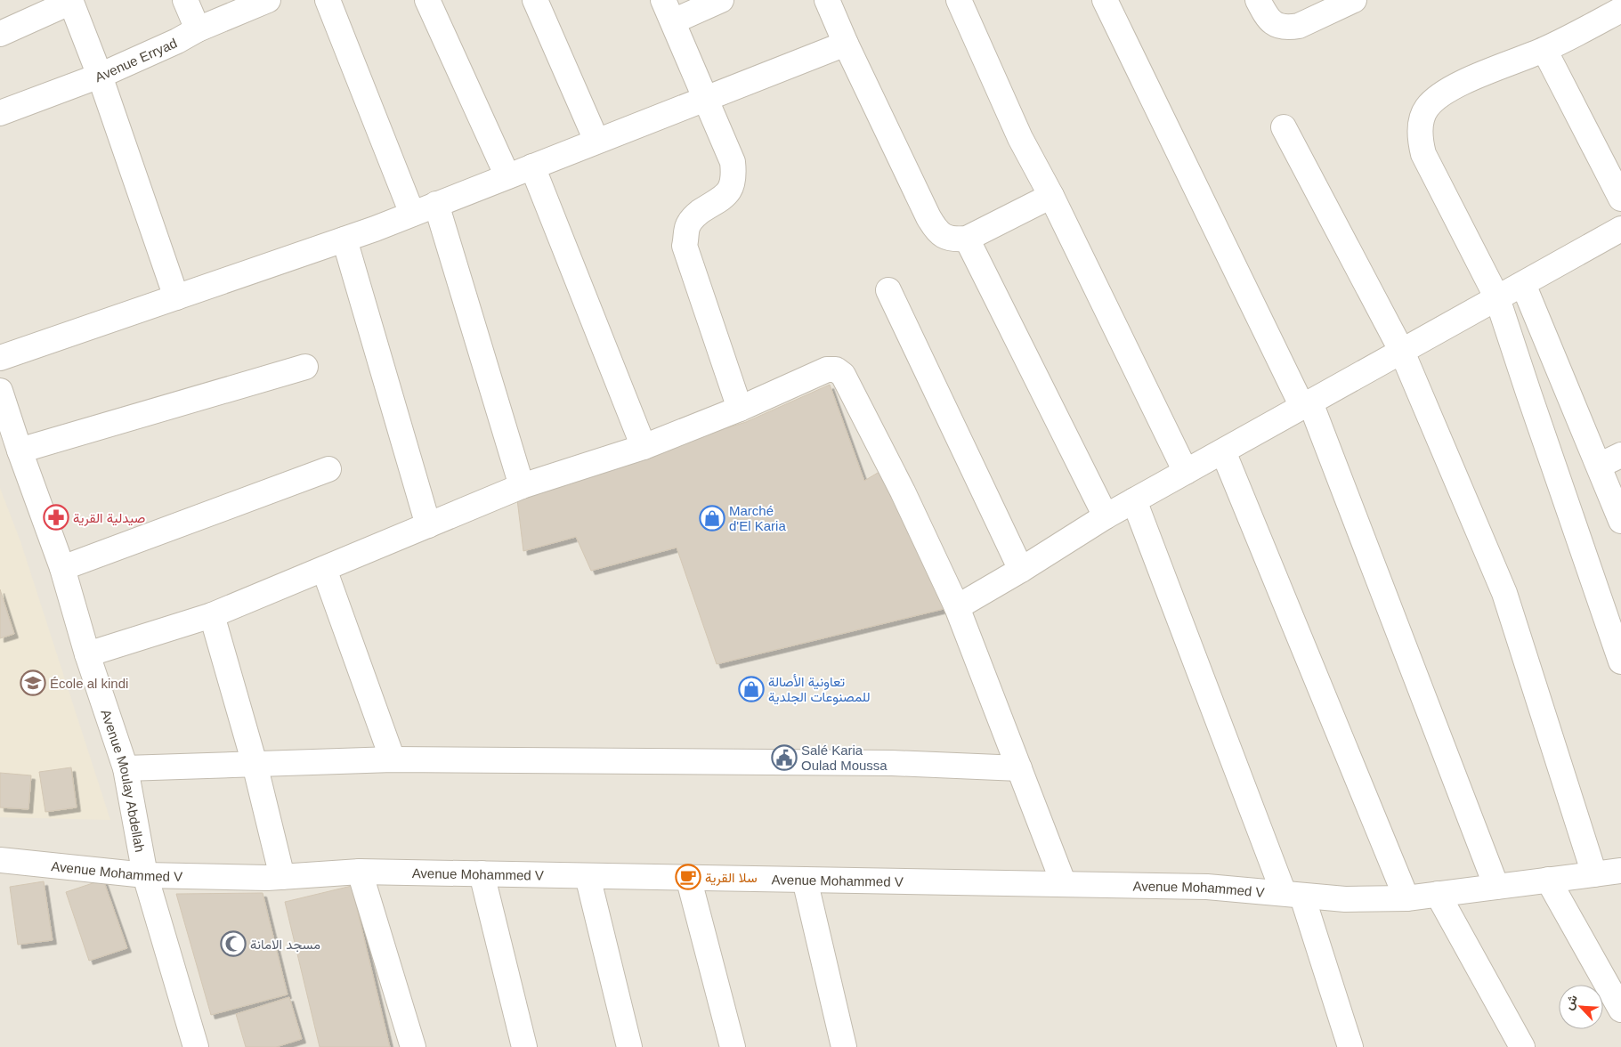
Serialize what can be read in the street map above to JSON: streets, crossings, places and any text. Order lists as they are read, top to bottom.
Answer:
{
  "streets": {
    "street": ["Avenue Erryad", "Avenue Moulay Abdellah", "Avenue Mohammed V"]
  },
  "crossings": [
    ["Avenue Moulay Abdellah", "Avenue Mohammed V"]
  ],
  "places": {
    "pharmacy": ["صيدلية القرية"],
    "shop": ["Marché d'El Karia", "تعاونية الأصالة للمصنوعات الجلدية"],
    "school or university": ["École al kindi"],
    "public building": ["Salé Karia Oulad Moussa"],
    "cafe": ["سلا القرية"],
    "mosque": ["مسجد الامانة"]
  },
  "north": "top left"
}
